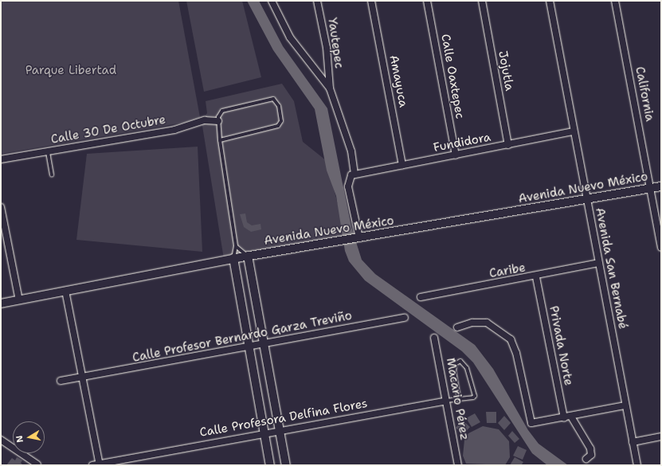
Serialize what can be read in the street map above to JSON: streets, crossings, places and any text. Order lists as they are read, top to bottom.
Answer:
{
  "streets": {
    "street": [
      "Yautepec",
      "Jojutla",
      "Calle Oaxtepec",
      "Amayuca",
      "California",
      "Calle 30 De Octubre",
      "Fundidora",
      "Avenida Nuevo México",
      "Avenida San Bernabé",
      "Caribe",
      "Calle Profesor Bernardo Garza Treviño",
      "Privada Norte",
      "Macario Pérez",
      "Calle Profesora Delfina Flores"
    ]
  },
  "crossings": [
    ["Jojutla", "Fundidora"],
    ["Calle Oaxtepec", "Fundidora"],
    ["Amayuca", "Fundidora"],
    ["California", "Avenida Nuevo México"],
    ["Fundidora", "Avenida San Bernabé"],
    ["Avenida Nuevo México", "Avenida San Bernabé"],
    ["Avenida San Bernabé", "Caribe"],
    ["Caribe", "Privada Norte"],
    ["Macario Pérez", "Calle Profesora Delfina Flores"]
  ],
  "parks": ["Parque Libertad"],
  "north": "left"
}
